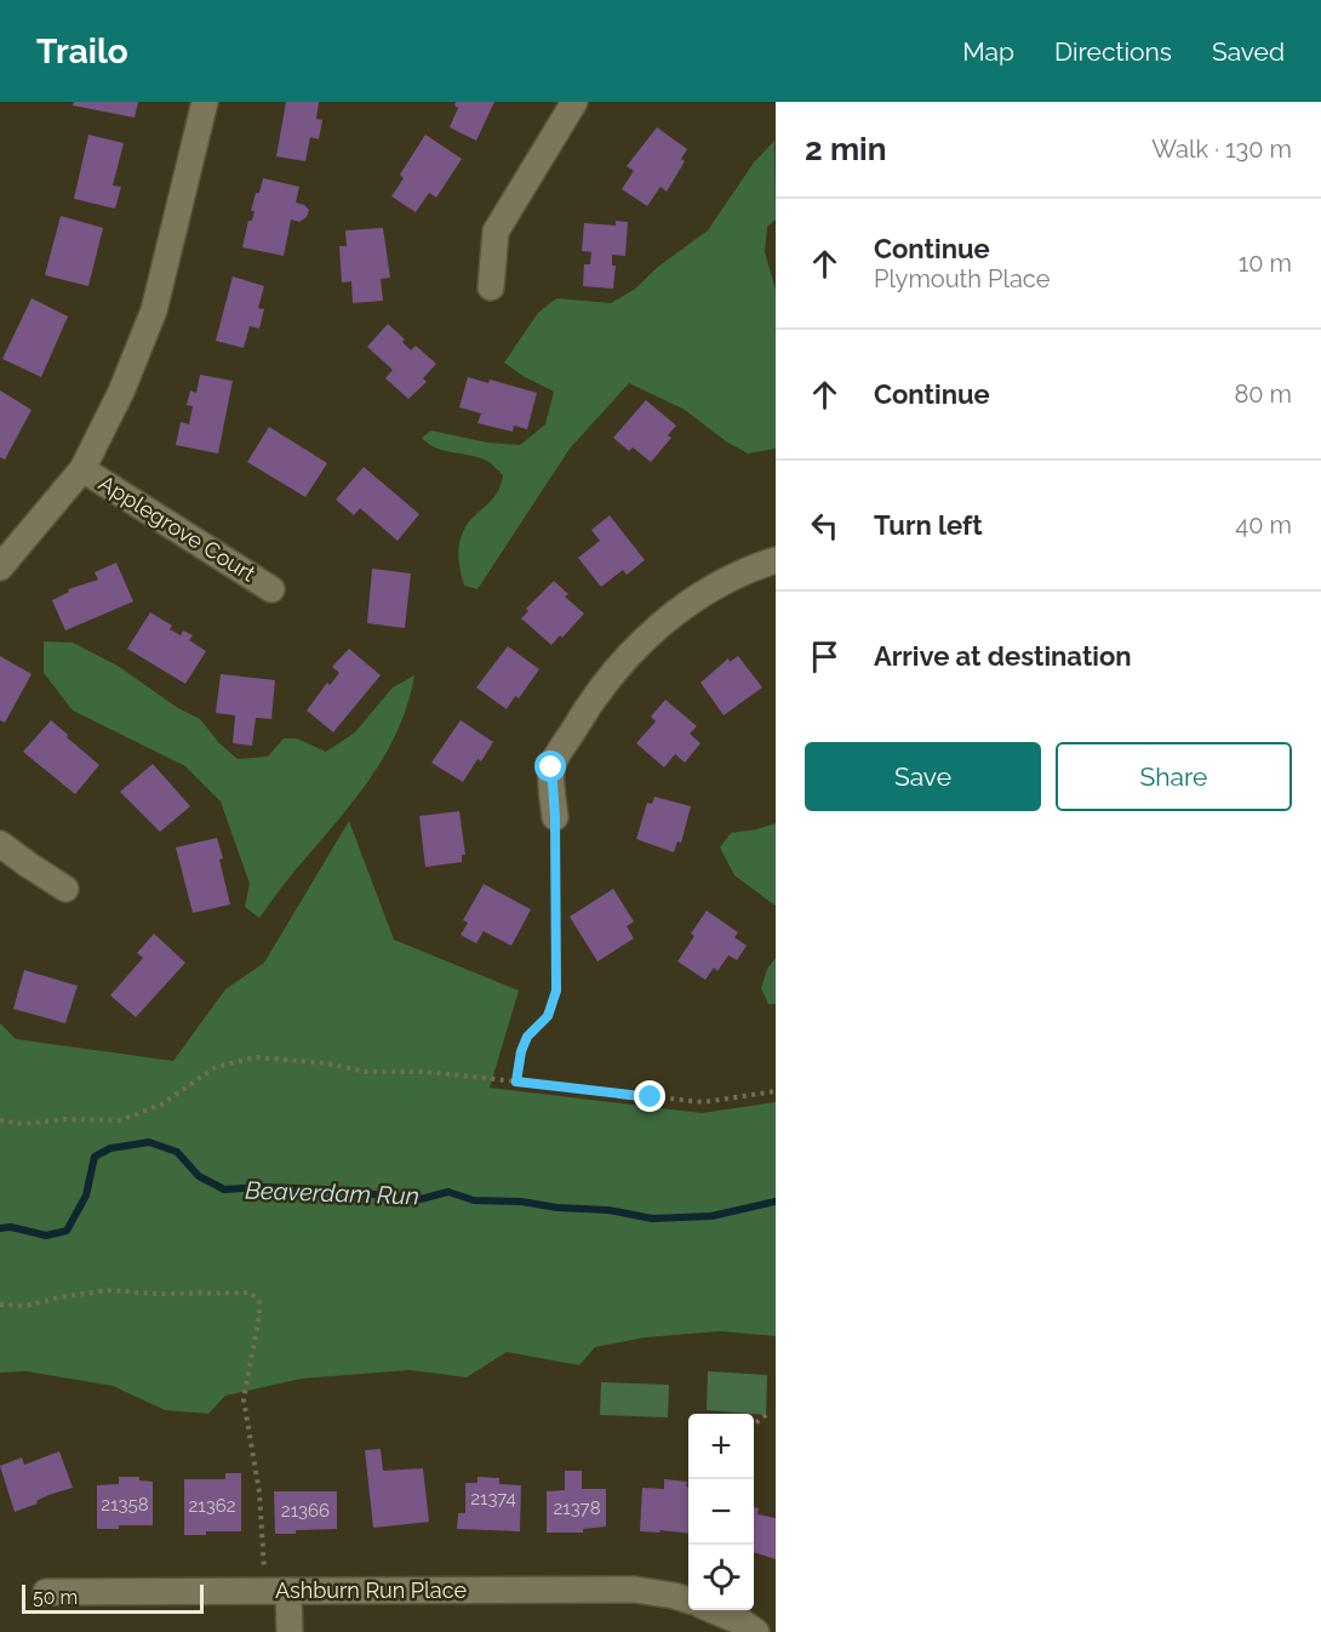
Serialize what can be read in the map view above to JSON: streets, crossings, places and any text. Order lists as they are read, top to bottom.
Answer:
{
  "streets": {
    "street": ["Applegrove Court", "Ashburn Run Place"]
  },
  "water": ["Beaverdam Run"],
  "house_numbers": [
    "21374",
    "21358",
    "21362",
    "21378",
    "21366"
  ],
  "scale_bar": "50 m",
  "page": {
    "header": "Trailo",
    "nav": ["Map", "Directions", "Saved"],
    "heading": ["2 min", "Walk · 130 m"],
    "list": [
      ["Continue", "Plymouth Place", "10 m"],
      ["Continue", "80 m"],
      ["Turn left", "40 m"],
      "Arrive at destination"
    ],
    "buttons": ["Save", "Share"],
    "map_buttons": ["+", "−"],
    "scale": "50 m"
  }
}
